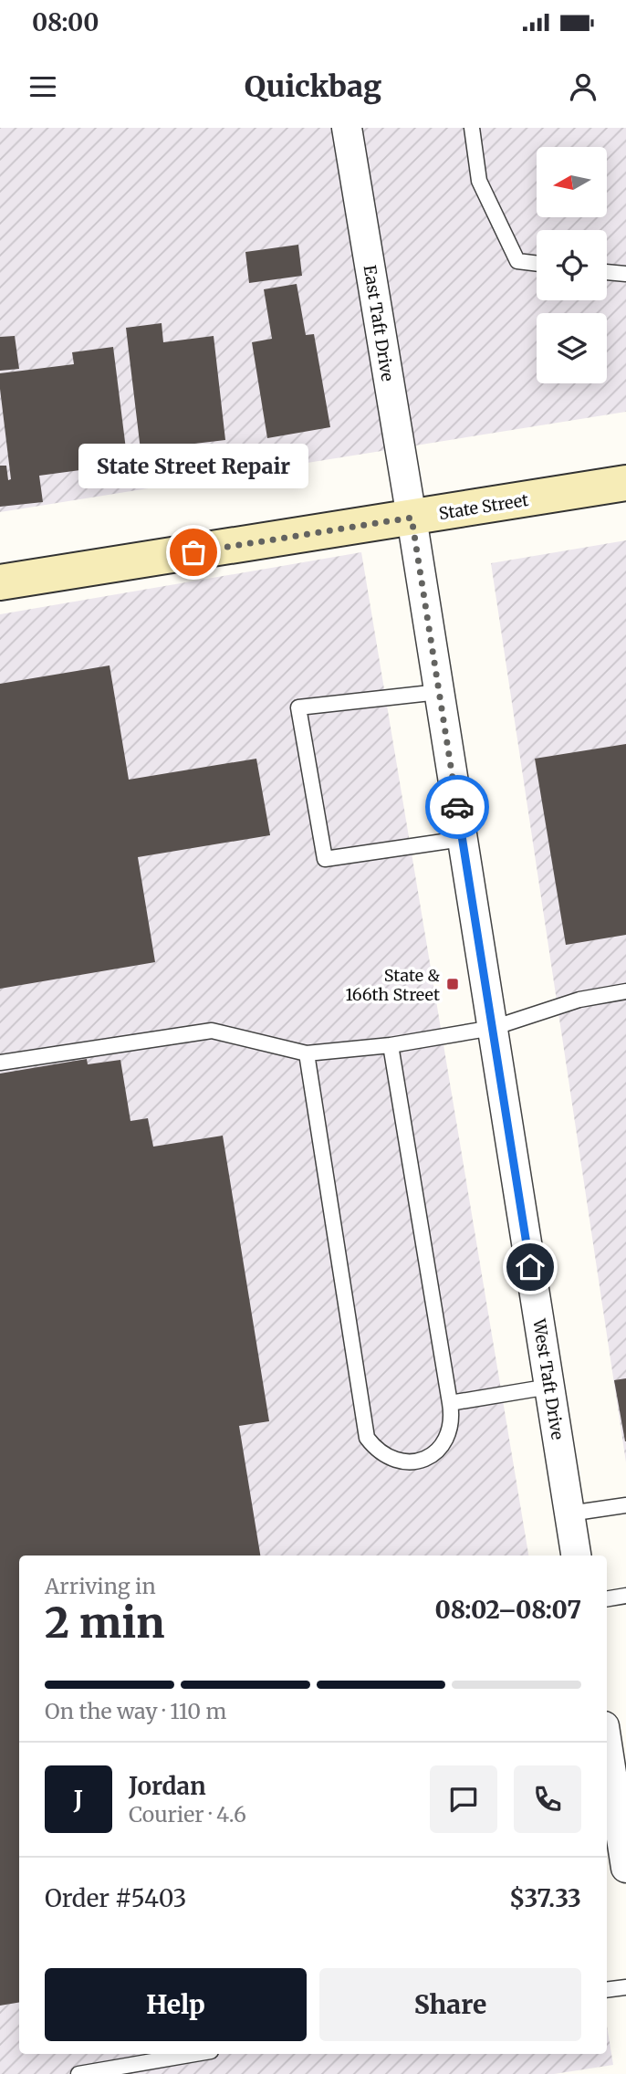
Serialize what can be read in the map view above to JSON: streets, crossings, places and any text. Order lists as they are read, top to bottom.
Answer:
{
  "streets": {
    "street": ["East Taft Drive", "State Street", "West Taft Drive"]
  },
  "crossings": [
    ["East Taft Drive", "State Street"],
    ["East Taft Drive", "West Taft Drive"],
    ["State Street", "West Taft Drive"]
  ],
  "places": {
    "other": ["State Street Repair"],
    "transit": ["State & 166th Street"]
  },
  "north": "left",
  "page": {
    "status": "08:00",
    "header": "Quickbag",
    "bubble": "State Street Repair",
    "heading": ["2 min", "Arriving in", "08:02–08:07"],
    "panel": [
      "Jordan",
      "Courier · 4.6",
      "Order #5403",
      "$37.33"
    ],
    "bar": "On the way · 110 m",
    "round": "J",
    "buttons": ["Help", "Share"]
  }
}
